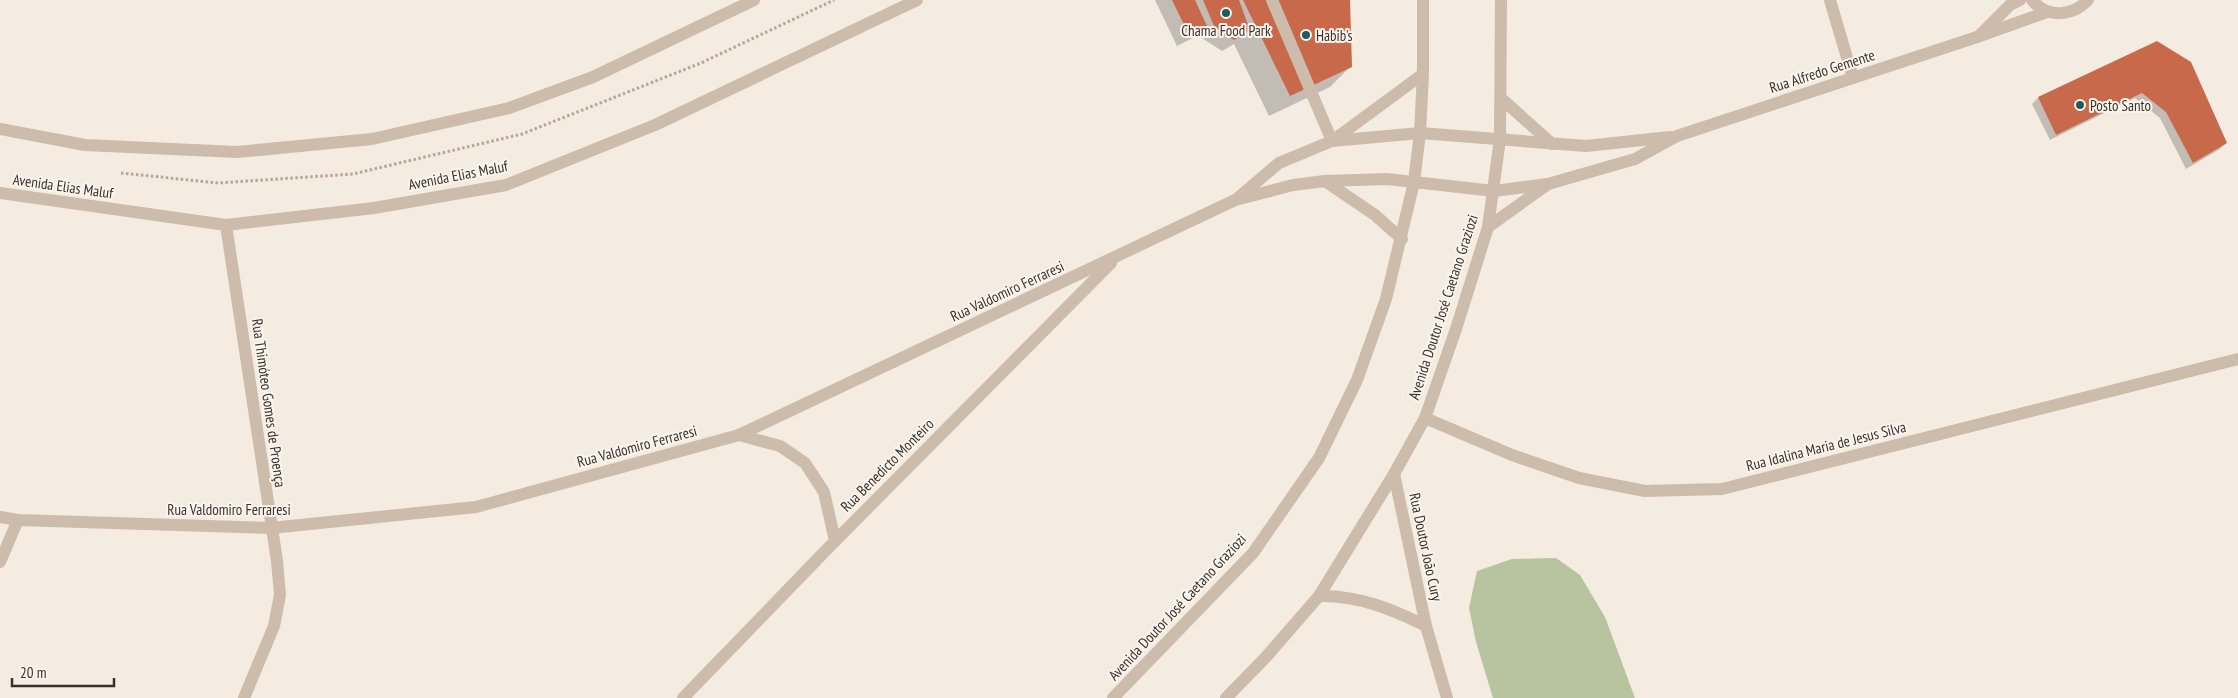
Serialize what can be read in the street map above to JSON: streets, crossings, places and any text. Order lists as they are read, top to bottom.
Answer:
{
  "streets": {
    "street": [
      "Rua Alfredo Gemente",
      "Avenida Elias Maluf",
      "Rua Valdomiro Ferraresi",
      "Avenida Doutor José Caetano Graziozi",
      "Rua Thimóteo Gomes de Proença",
      "Rua Idalina Maria de Jesus Silva",
      "Rua Benedicto Monteiro",
      "Rua Doutor João Cury"
    ]
  },
  "crossings": [
    ["Rua Alfredo Gemente", "Avenida Doutor José Caetano Graziozi"],
    ["Avenida Elias Maluf", "Rua Thimóteo Gomes de Proença"],
    ["Rua Valdomiro Ferraresi", "Avenida Doutor José Caetano Graziozi"],
    ["Rua Valdomiro Ferraresi", "Rua Thimóteo Gomes de Proença"],
    ["Rua Valdomiro Ferraresi", "Rua Benedicto Monteiro"],
    ["Avenida Doutor José Caetano Graziozi", "Rua Idalina Maria de Jesus Silva"],
    ["Avenida Doutor José Caetano Graziozi", "Rua Doutor João Cury"]
  ],
  "places": ["Chama Food Park", "Habib's", "Posto Santo"],
  "scale_bar": "20 m"
}
